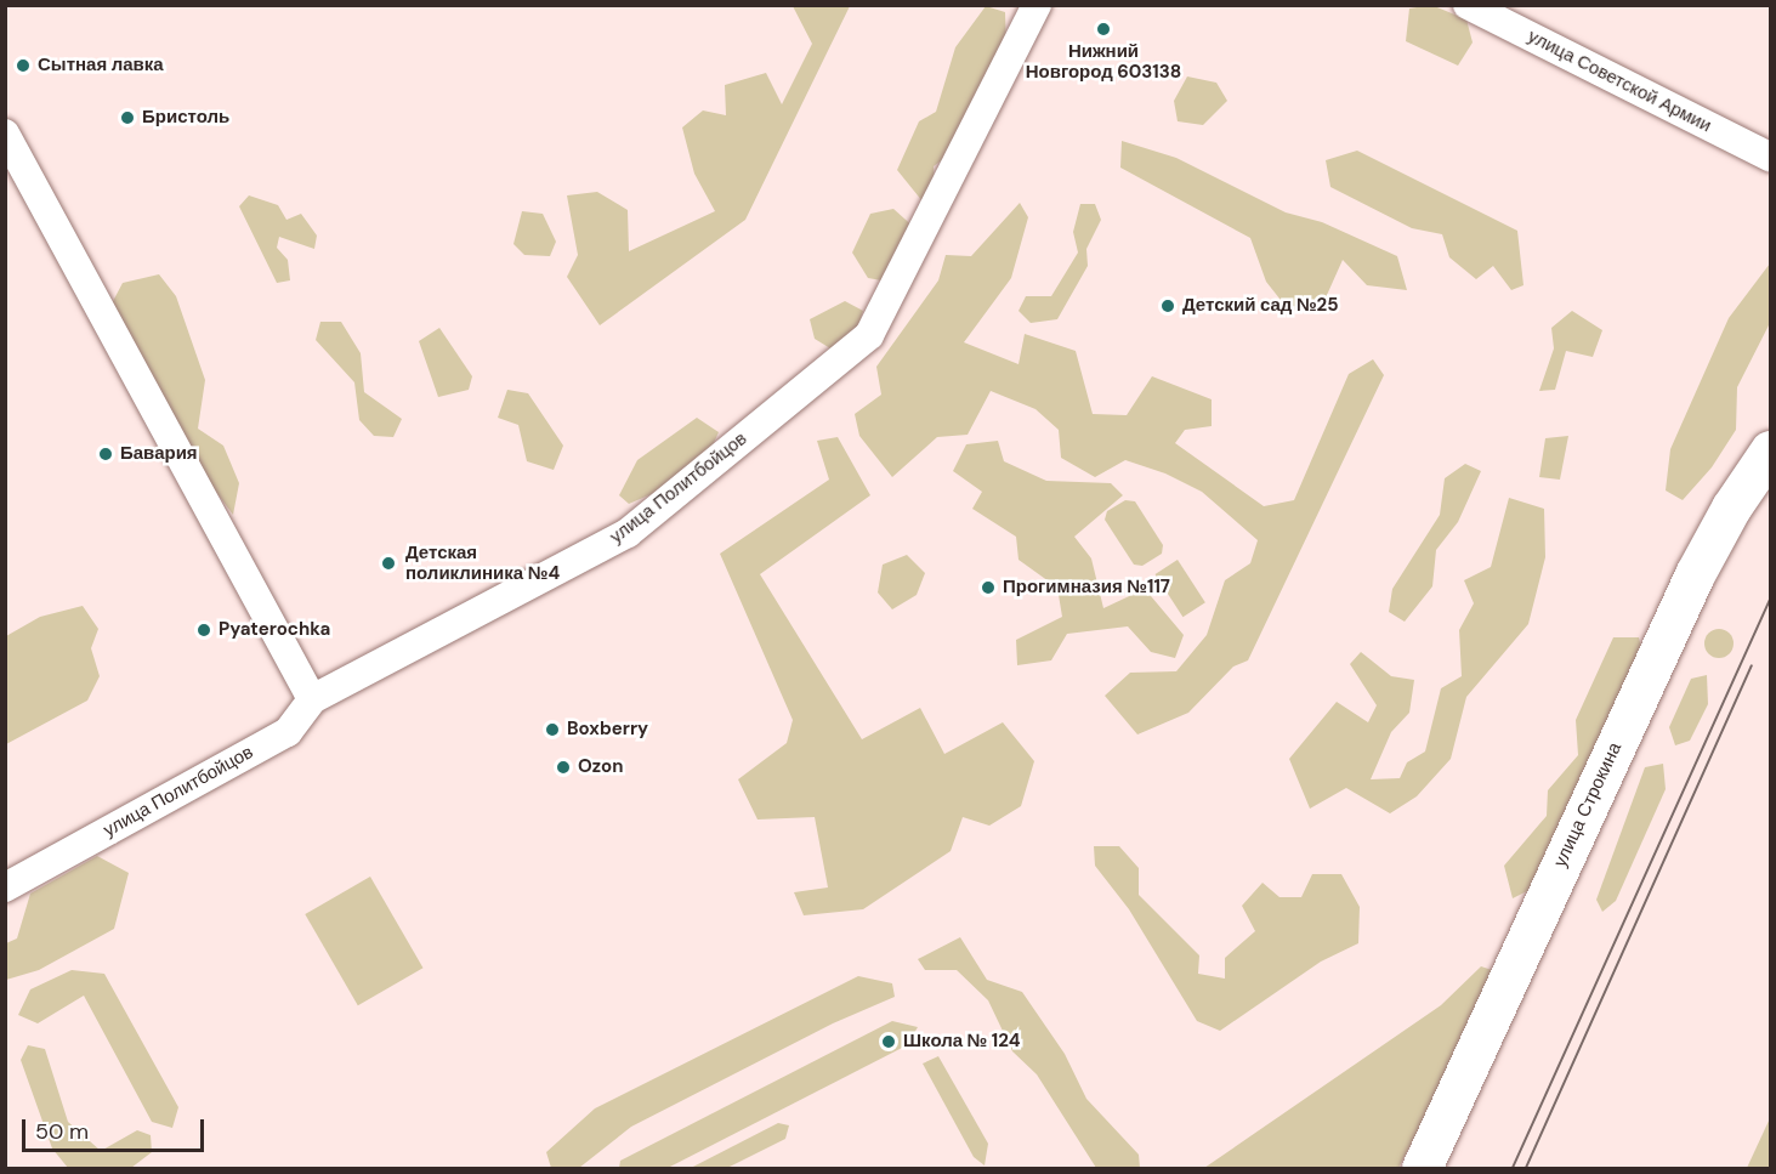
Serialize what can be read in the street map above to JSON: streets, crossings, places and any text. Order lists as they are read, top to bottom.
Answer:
{
  "streets": {
    "street": ["улица Советской Армии", "улица Политбойцов", "улица Строкина"]
  },
  "places": [
    "Нижний Новгород 603138",
    "Сытная лавка",
    "Бристоль",
    "Детский сад №25",
    "Бавария",
    "Детская поликлиника №4",
    "Прогимназия №117",
    "Pyaterochka",
    "Boxberry",
    "Ozon",
    "Школа № 124"
  ],
  "scale_bar": "50 m"
}
